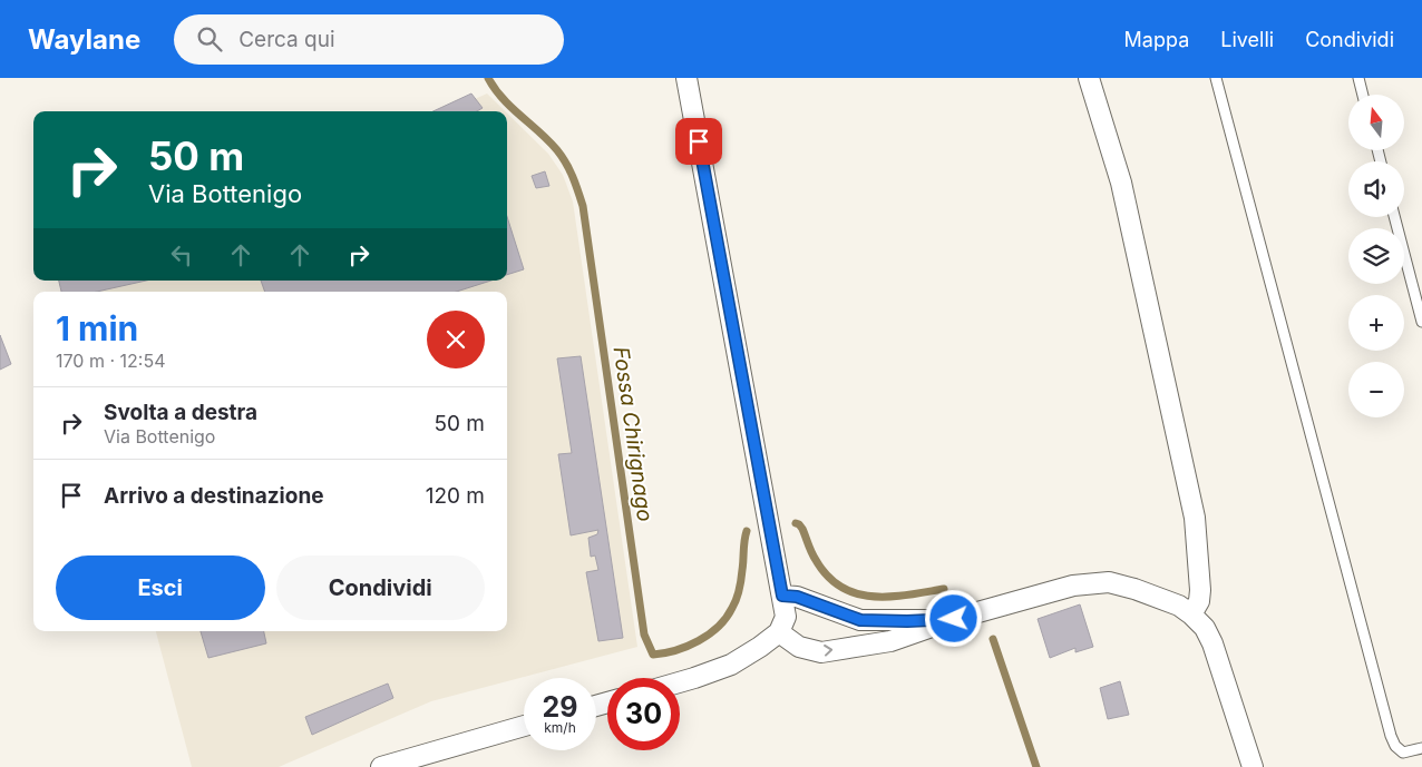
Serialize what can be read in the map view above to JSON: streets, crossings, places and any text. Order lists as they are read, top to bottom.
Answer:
{
  "water": ["Fossa Chirignago"],
  "north": "top",
  "page": {
    "header": "Waylane",
    "search": "Cerca qui",
    "nav": ["Mappa", "Livelli", "Condividi"],
    "map_buttons": ["+", "−"],
    "turn": ["50 m", "Via Bottenigo"],
    "heading": ["1 min", "170 m · 12:54"],
    "list": [
      {
        "name": "Svolta a destra",
        "note": "Via Bottenigo",
        "value": "50 m"
      },
      {
        "name": "Arrivo a destinazione",
        "value": "120 m"
      }
    ],
    "buttons": ["Esci", "Condividi"],
    "speed": "29 km/h",
    "limit": "30"
  }
}
